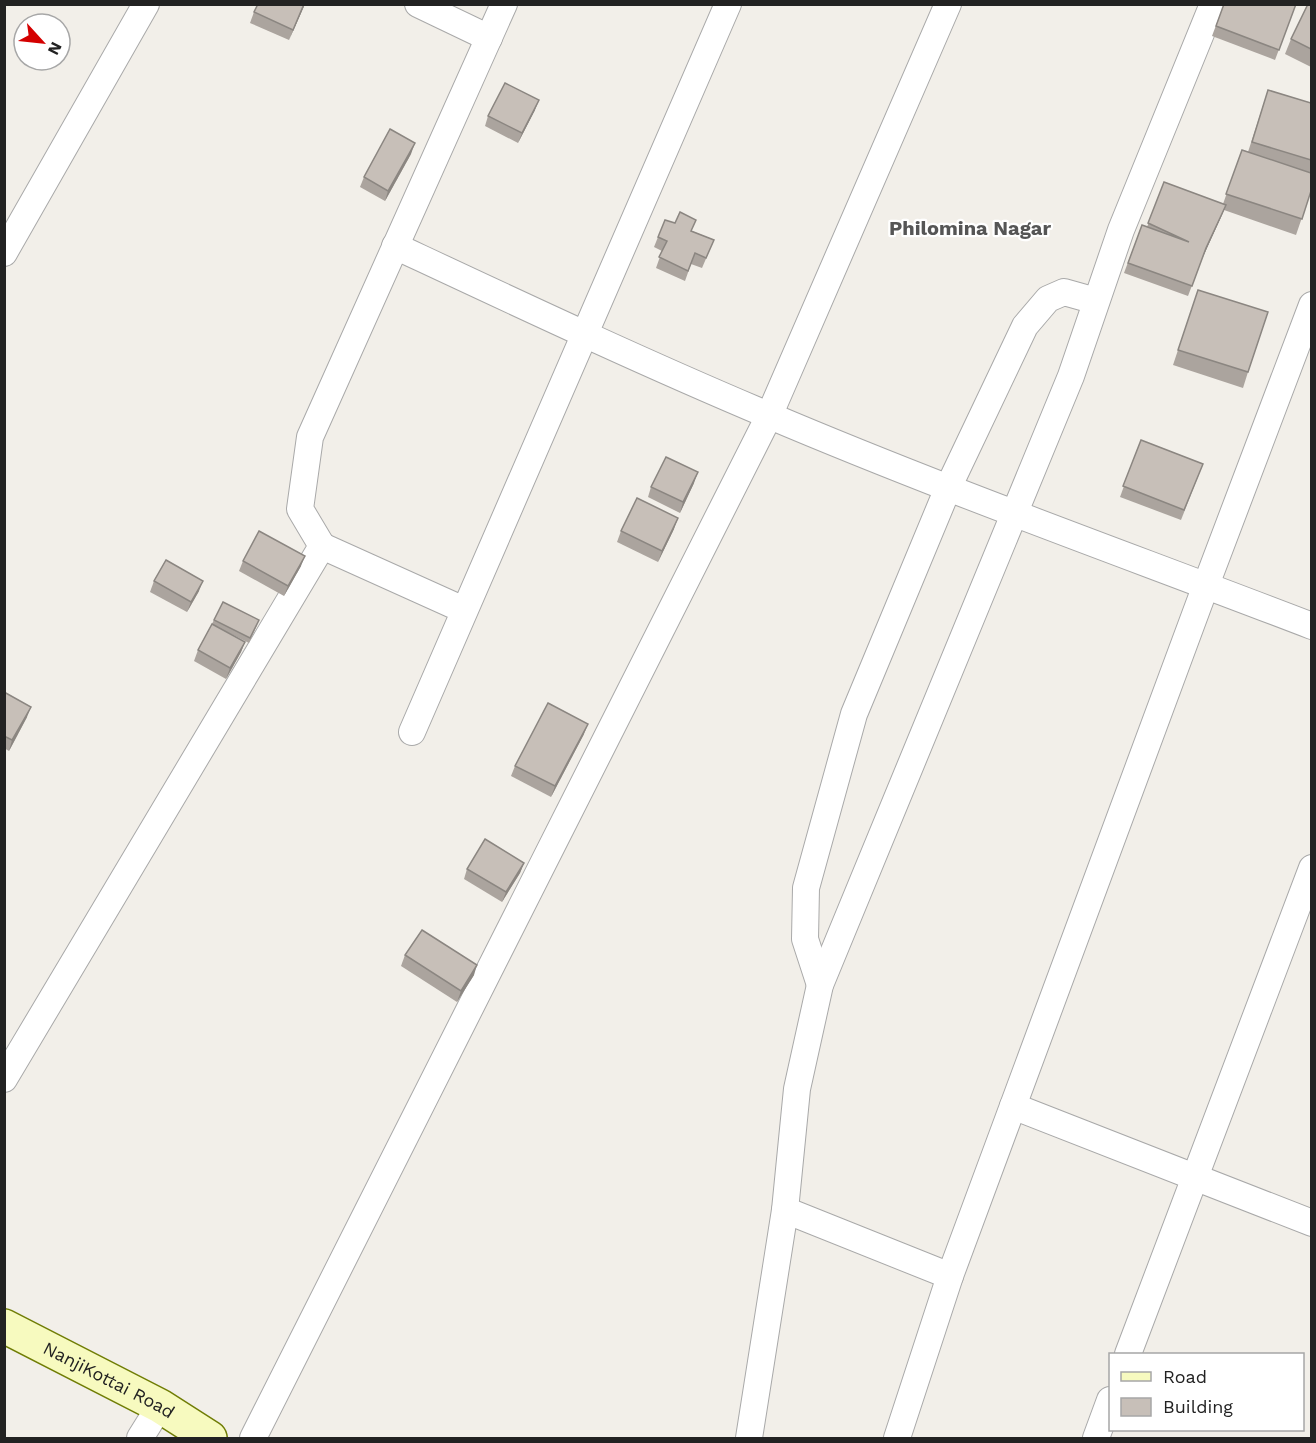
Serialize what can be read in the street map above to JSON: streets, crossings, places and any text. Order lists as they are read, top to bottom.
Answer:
{
  "streets": {
    "main road": ["NanjiKottai Road"]
  },
  "districts": ["Philomina Nagar"],
  "legend": ["Road", "Building"],
  "north": "bottom right"
}
